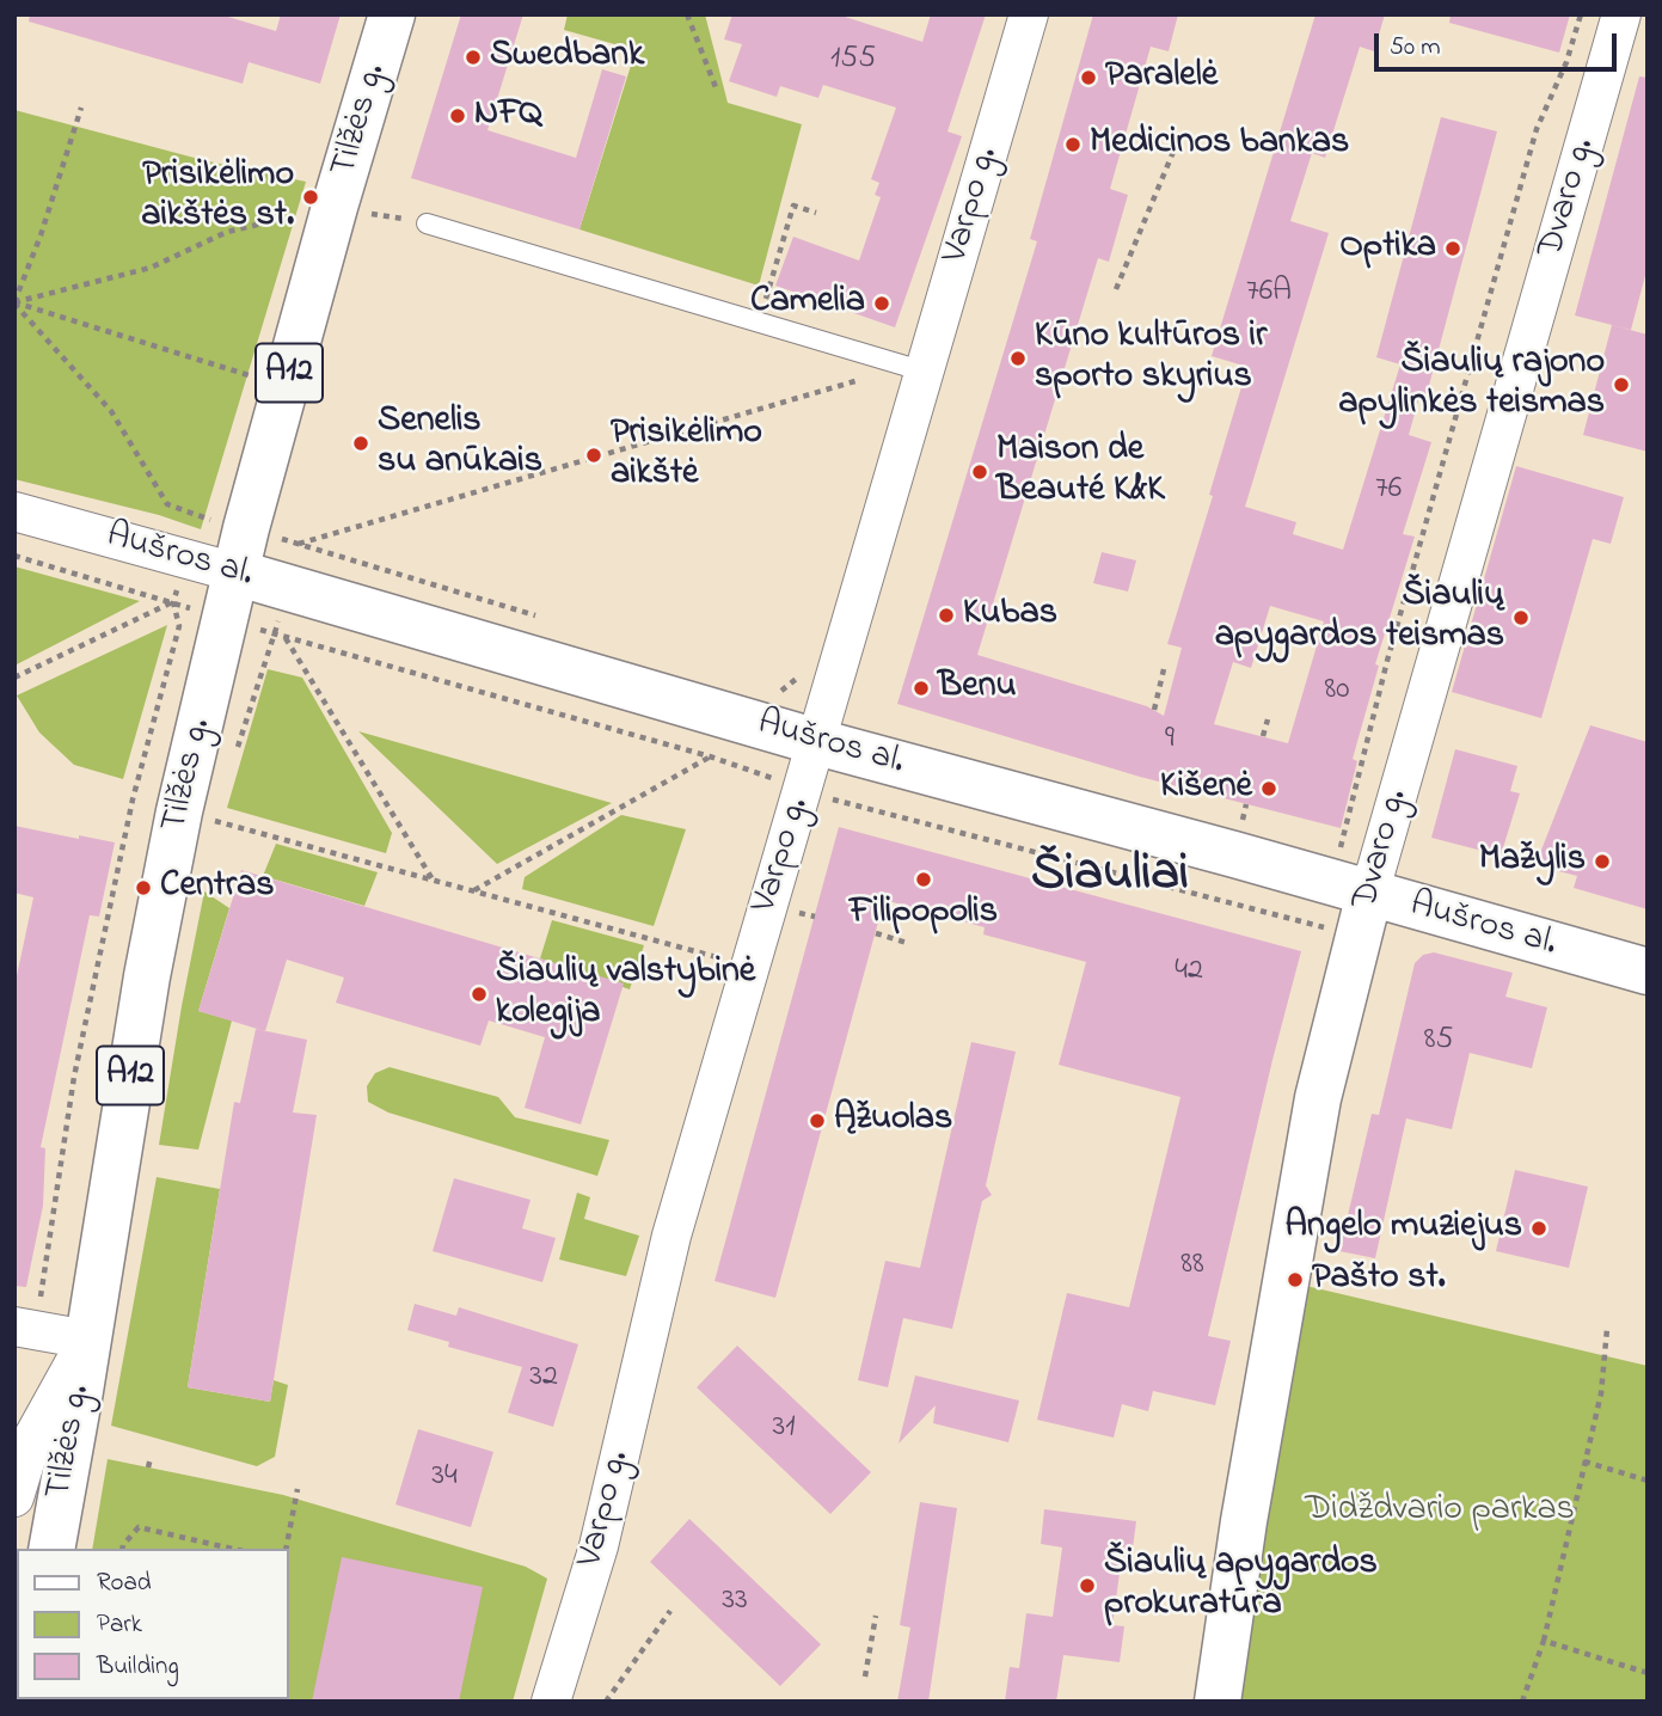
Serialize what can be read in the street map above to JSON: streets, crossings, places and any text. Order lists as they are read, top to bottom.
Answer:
{
  "streets": {
    "main road": [
      "Tilžės g.",
      "Dvaro g.",
      "A12",
      "Aušros al."
    ],
    "street": ["Varpo g."]
  },
  "crossings": [
    ["Tilžės g.", "Aušros al."],
    ["Dvaro g.", "Aušros al."],
    ["Varpo g.", "Aušros al."]
  ],
  "districts": ["Šiauliai"],
  "parks": ["Didždvario parkas"],
  "places": [
    "Swedbank",
    "Paralelė",
    "NFQ",
    "Medicinos bankas",
    "Prisikėlimo aikštės st.",
    "Optika",
    "Camelia",
    "Kūno kultūros ir sporto skyrius",
    "Šiaulių rajono apylinkės teismas",
    "Senelis su anūkais",
    "Prisikėlimo aikštė",
    "Maison de Beauté K&K",
    "Kubas",
    "Šiaulių apygardos teismas",
    "Benu",
    "Kišenė",
    "Mažylis",
    "Filipopolis",
    "Centras",
    "Šiaulių valstybinė kolegija",
    "Ąžuolas",
    "Angelo muziejus",
    "Pašto st.",
    "Šiaulių apygardos prokuratūra"
  ],
  "house_numbers": [
    "155",
    "76A",
    "76",
    "80",
    "9",
    "42",
    "85",
    "88",
    "32",
    "31",
    "34",
    "33"
  ],
  "legend": ["Road", "Park", "Building"],
  "scale_bar": "50 m"
}
